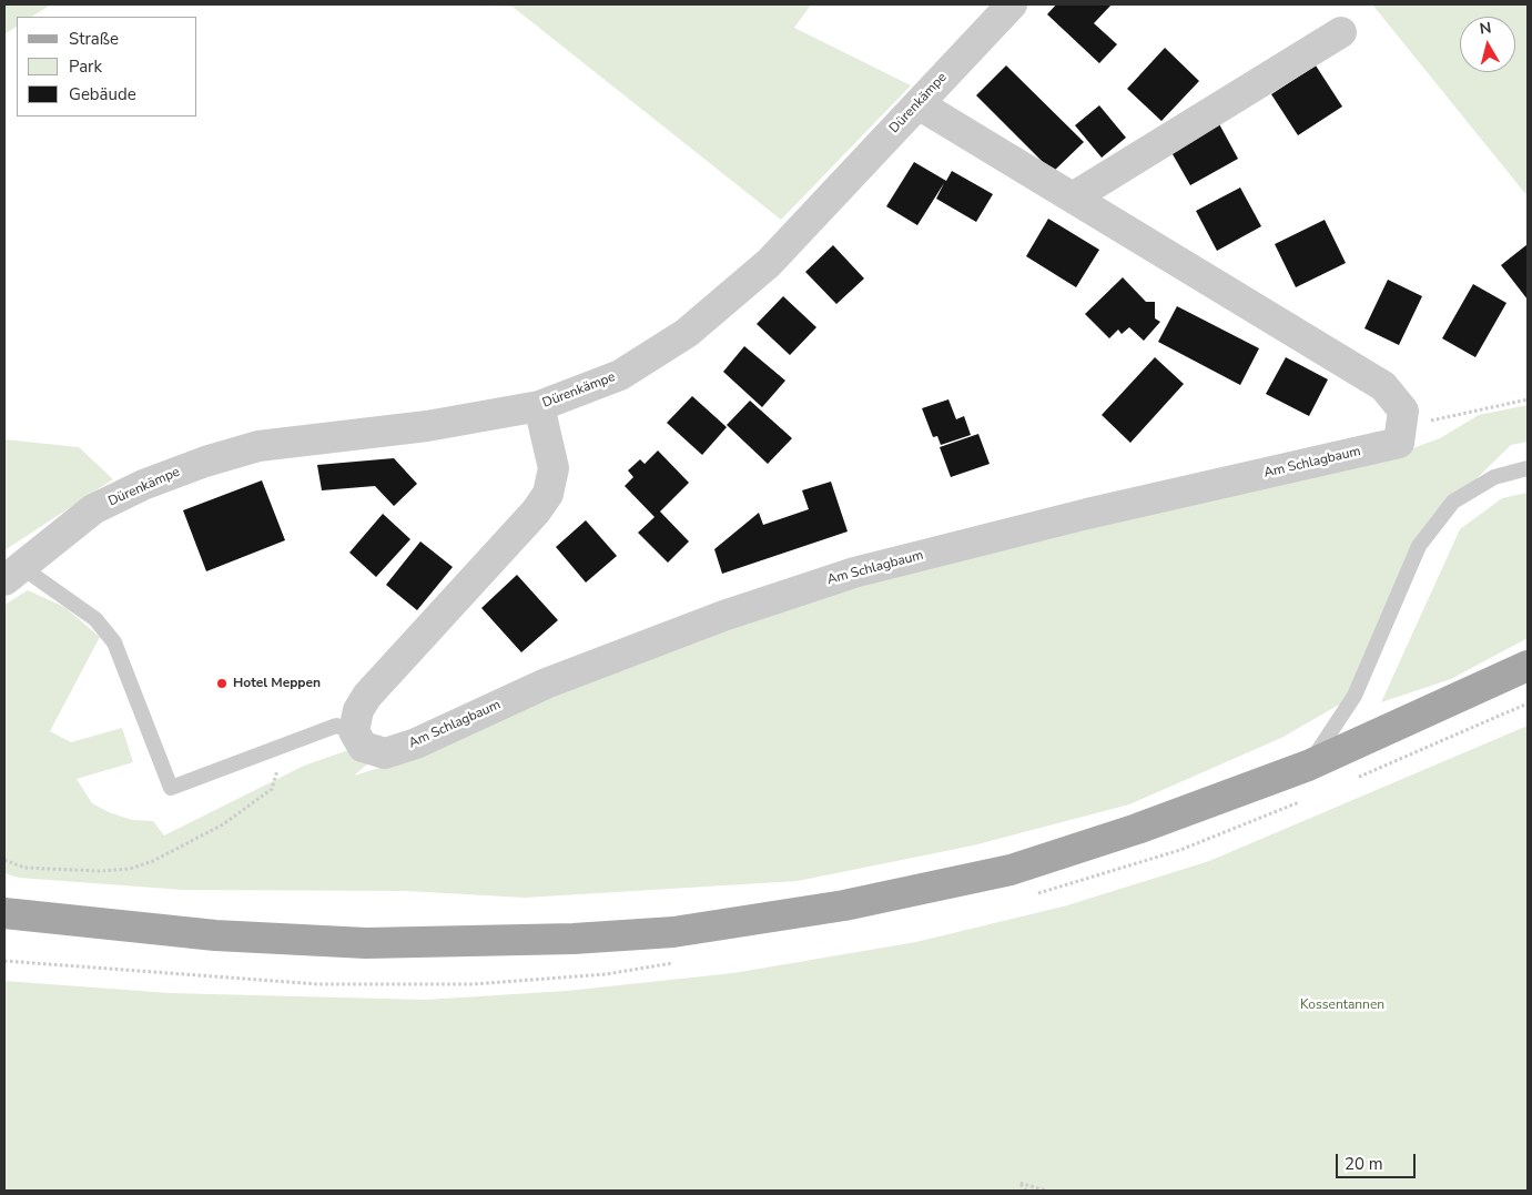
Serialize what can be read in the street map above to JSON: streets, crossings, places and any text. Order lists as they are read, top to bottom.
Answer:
{
  "streets": {
    "street": ["Dürenkämpe", "Am Schlagbaum"]
  },
  "parks": ["Kossentannen"],
  "places": ["Hotel Meppen"],
  "legend": ["Straße", "Park", "Gebäude"],
  "scale_bar": "20 m",
  "north": "top"
}
